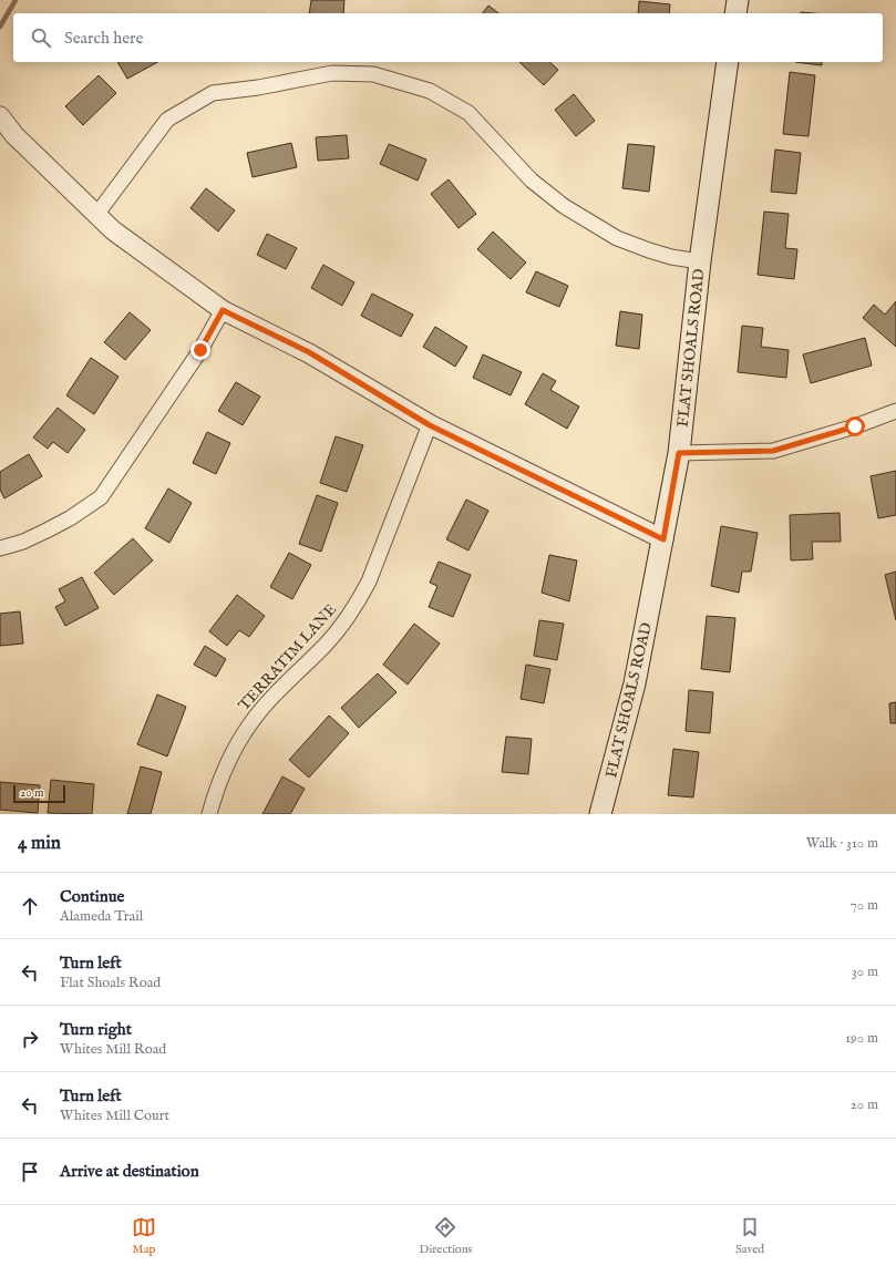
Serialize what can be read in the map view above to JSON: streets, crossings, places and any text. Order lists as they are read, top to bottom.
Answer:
{
  "streets": {
    "main road": ["FLAT SHOALS ROAD"],
    "street": ["TERRATIM LANE"]
  },
  "scale_bar": "20 m",
  "page": {
    "search": "Search here",
    "scale": "20 m",
    "heading": ["4 min", "Walk · 310 m"],
    "list": [
      ["Continue", "Alameda Trail", "70 m"],
      ["Turn left", "Flat Shoals Road", "30 m"],
      ["Turn right", "Whites Mill Road", "190 m"],
      ["Turn left", "Whites Mill Court", "20 m"],
      "Arrive at destination"
    ],
    "nav": ["Map", "Directions", "Saved"]
  }
}
